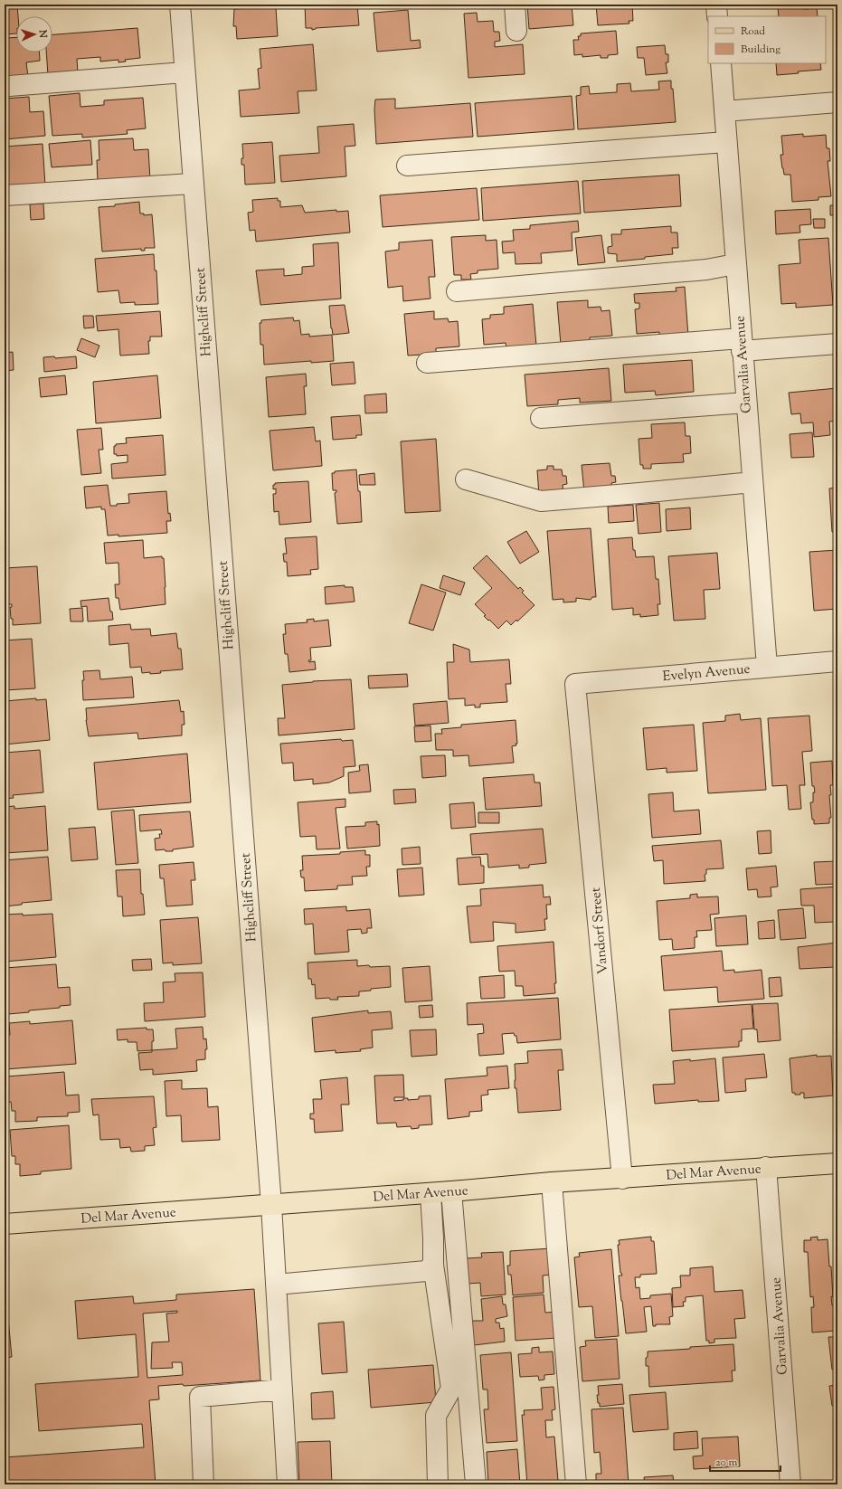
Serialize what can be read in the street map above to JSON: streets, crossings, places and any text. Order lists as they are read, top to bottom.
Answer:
{
  "streets": {
    "main road": ["Del Mar Avenue"],
    "street": [
      "Highcliff Street",
      "Garvalia Avenue",
      "Evelyn Avenue",
      "Vandorf Street"
    ]
  },
  "crossings": [
    ["Highcliff Street", "Del Mar Avenue"],
    ["Garvalia Avenue", "Evelyn Avenue"],
    ["Garvalia Avenue", "Del Mar Avenue"],
    ["Evelyn Avenue", "Vandorf Street"],
    ["Vandorf Street", "Del Mar Avenue"]
  ],
  "legend": ["Road", "Building"],
  "scale_bar": "20 m",
  "north": "right"
}
